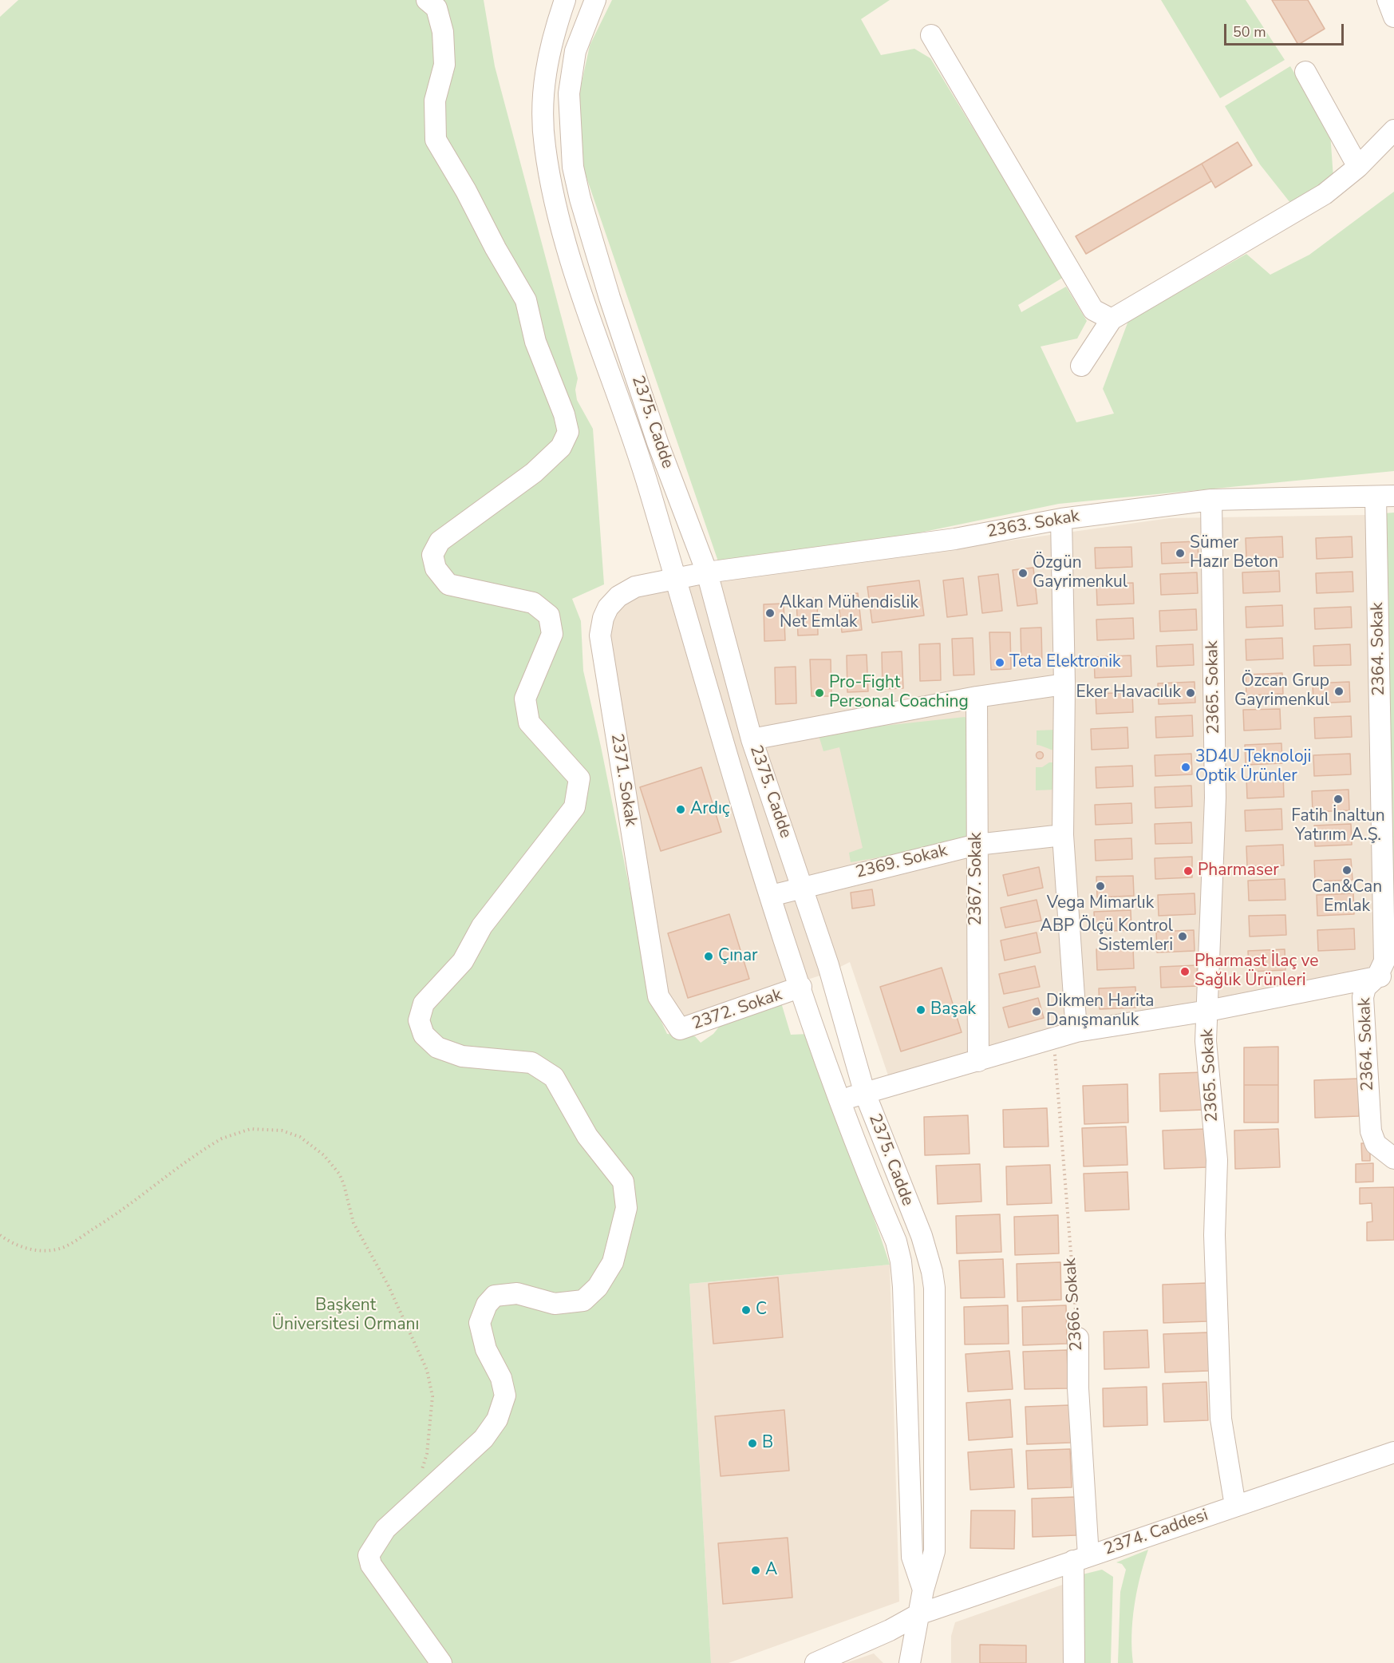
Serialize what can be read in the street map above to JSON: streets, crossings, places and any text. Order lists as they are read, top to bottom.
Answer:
{
  "streets": {
    "street": [
      "2375. Cadde",
      "2363. Sokak",
      "2364. Sokak",
      "2365. Sokak",
      "2371. Sokak",
      "2369. Sokak",
      "2367. Sokak",
      "2372. Sokak",
      "2366. Sokak",
      "2374. Caddesi"
    ]
  },
  "crossings": [
    ["2375. Cadde", "2363. Sokak"],
    ["2375. Cadde", "2371. Sokak"],
    ["2375. Cadde", "2369. Sokak"],
    ["2375. Cadde", "2372. Sokak"],
    ["2375. Cadde", "2374. Caddesi"],
    ["2363. Sokak", "2364. Sokak"],
    ["2363. Sokak", "2365. Sokak"],
    ["2363. Sokak", "2371. Sokak"],
    ["2365. Sokak", "2374. Caddesi"],
    ["2371. Sokak", "2372. Sokak"],
    ["2369. Sokak", "2367. Sokak"],
    ["2366. Sokak", "2374. Caddesi"]
  ],
  "parks": ["Başkent Üniversitesi Ormanı"],
  "places": [
    "Sümer Hazır Beton",
    "Özgün Gayrimenkul",
    "Alkan Mühendislik Net Emlak",
    "Teta Elektronik",
    "Özcan Grup Gayrimenkul",
    "Pro-Fight Personal Coaching",
    "Eker Havacılık",
    "3D4U Teknoloji Optik Ürünler",
    "Fatih İnaltun Yatırım A.Ş.",
    "Ardıç",
    "Can&Can Emlak",
    "Pharmaser",
    "Vega Mimarlık",
    "ABP Ölçü Kontrol Sistemleri",
    "Çınar",
    "Pharmast İlaç ve Sağlık Ürünleri",
    "Başak",
    "Dikmen Harita Danışmanlık",
    "C",
    "B",
    "A"
  ],
  "scale_bar": "50 m"
}
